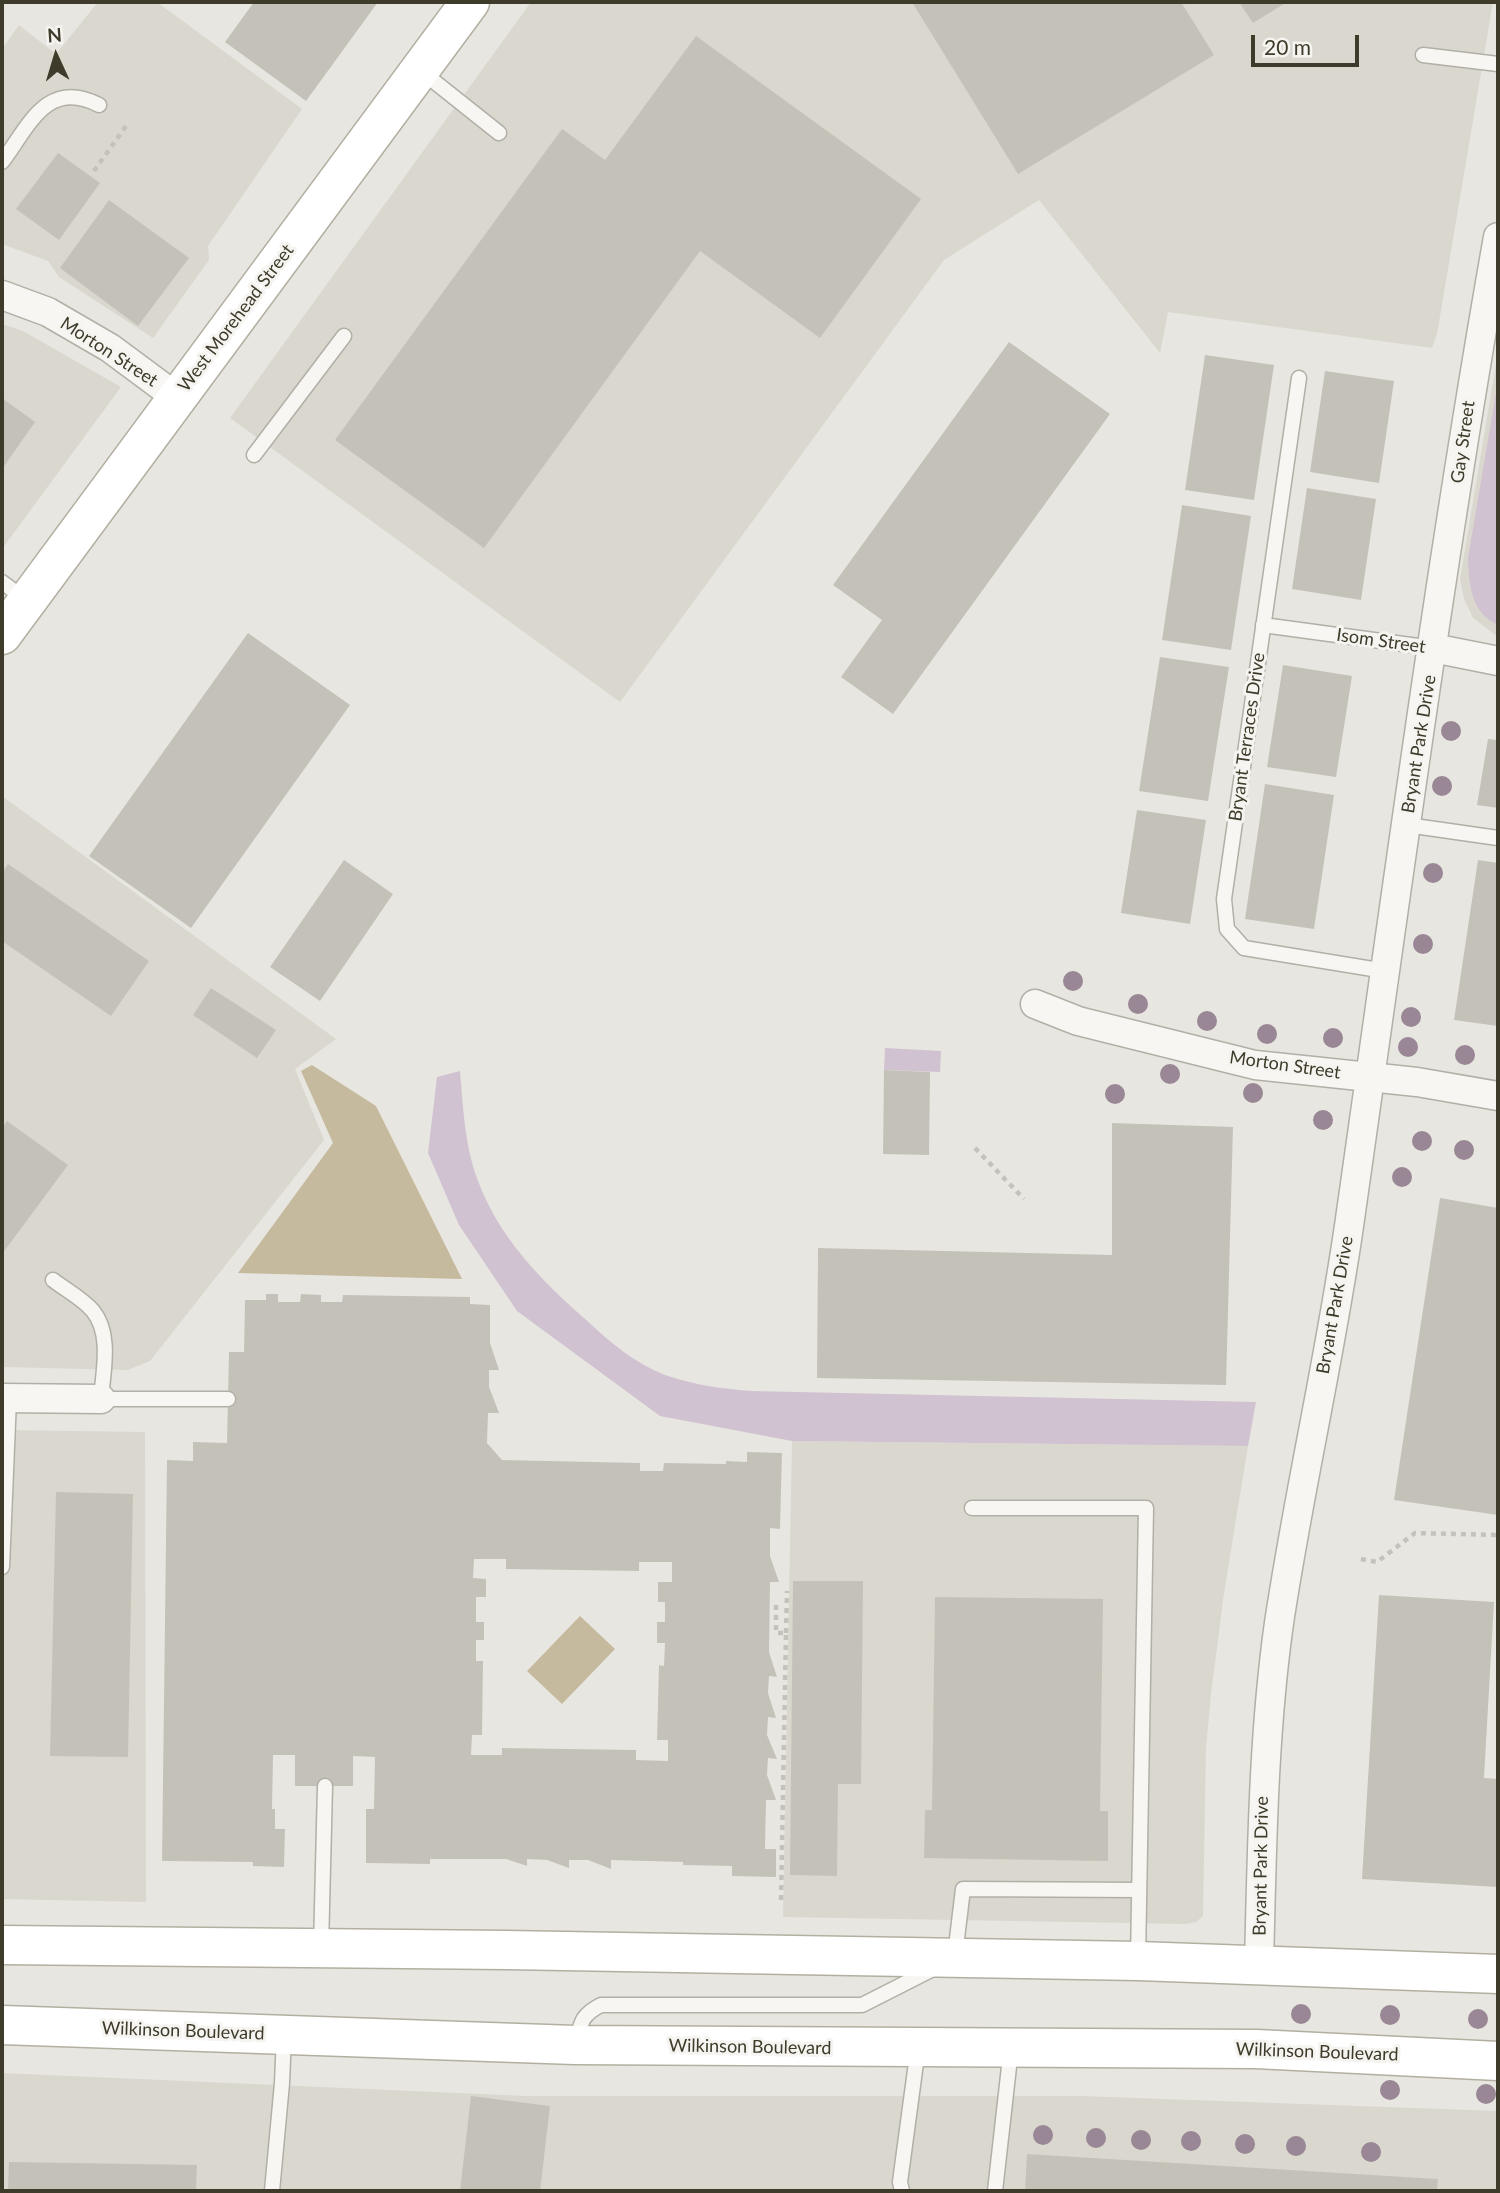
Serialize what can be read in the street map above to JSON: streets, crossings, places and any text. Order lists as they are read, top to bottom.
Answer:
{
  "streets": {
    "main road": ["West Morehead Street", "Wilkinson Boulevard"],
    "street": [
      "Morton Street",
      "Gay Street",
      "Isom Street",
      "Bryant Park Drive"
    ],
    "lane": ["Bryant Terraces Drive"]
  },
  "crossings": [
    ["West Morehead Street", "Morton Street"],
    ["Morton Street", "Bryant Park Drive"],
    ["Gay Street", "Isom Street"],
    ["Gay Street", "Bryant Park Drive"],
    ["Isom Street", "Bryant Terraces Drive"],
    ["Isom Street", "Bryant Park Drive"],
    ["Bryant Terraces Drive", "Bryant Park Drive"]
  ],
  "scale_bar": "20 m",
  "north": "top"
}
